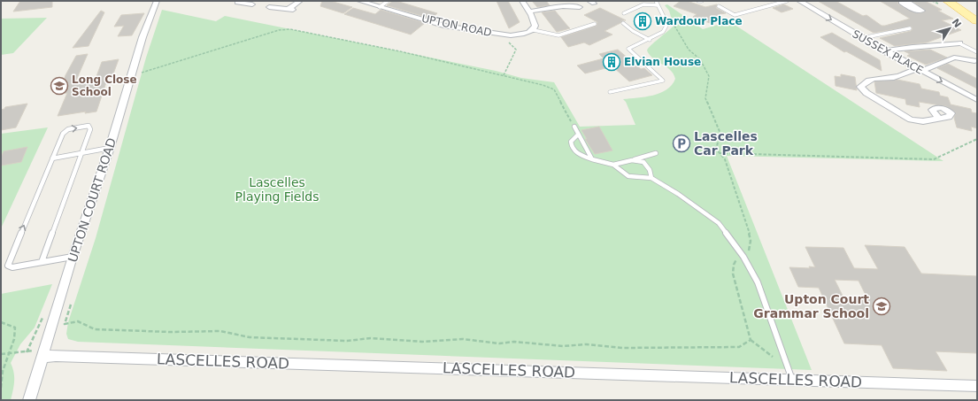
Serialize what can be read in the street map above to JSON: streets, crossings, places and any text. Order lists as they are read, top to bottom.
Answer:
{
  "streets": {
    "street": [
      "UPTON ROAD",
      "SUSSEX PLACE",
      "UPTON COURT ROAD",
      "LASCELLES ROAD"
    ]
  },
  "crossings": [
    ["UPTON COURT ROAD", "LASCELLES ROAD"]
  ],
  "one_way": ["SUSSEX PLACE"],
  "parks": ["Lascelles Playing Fields"],
  "places": {
    "building": ["Wardour Place", "Elvian House"],
    "school or university": ["Long Close School", "Upton Court Grammar School"],
    "parking": ["Lascelles Car Park"]
  },
  "north": "top right"
}
